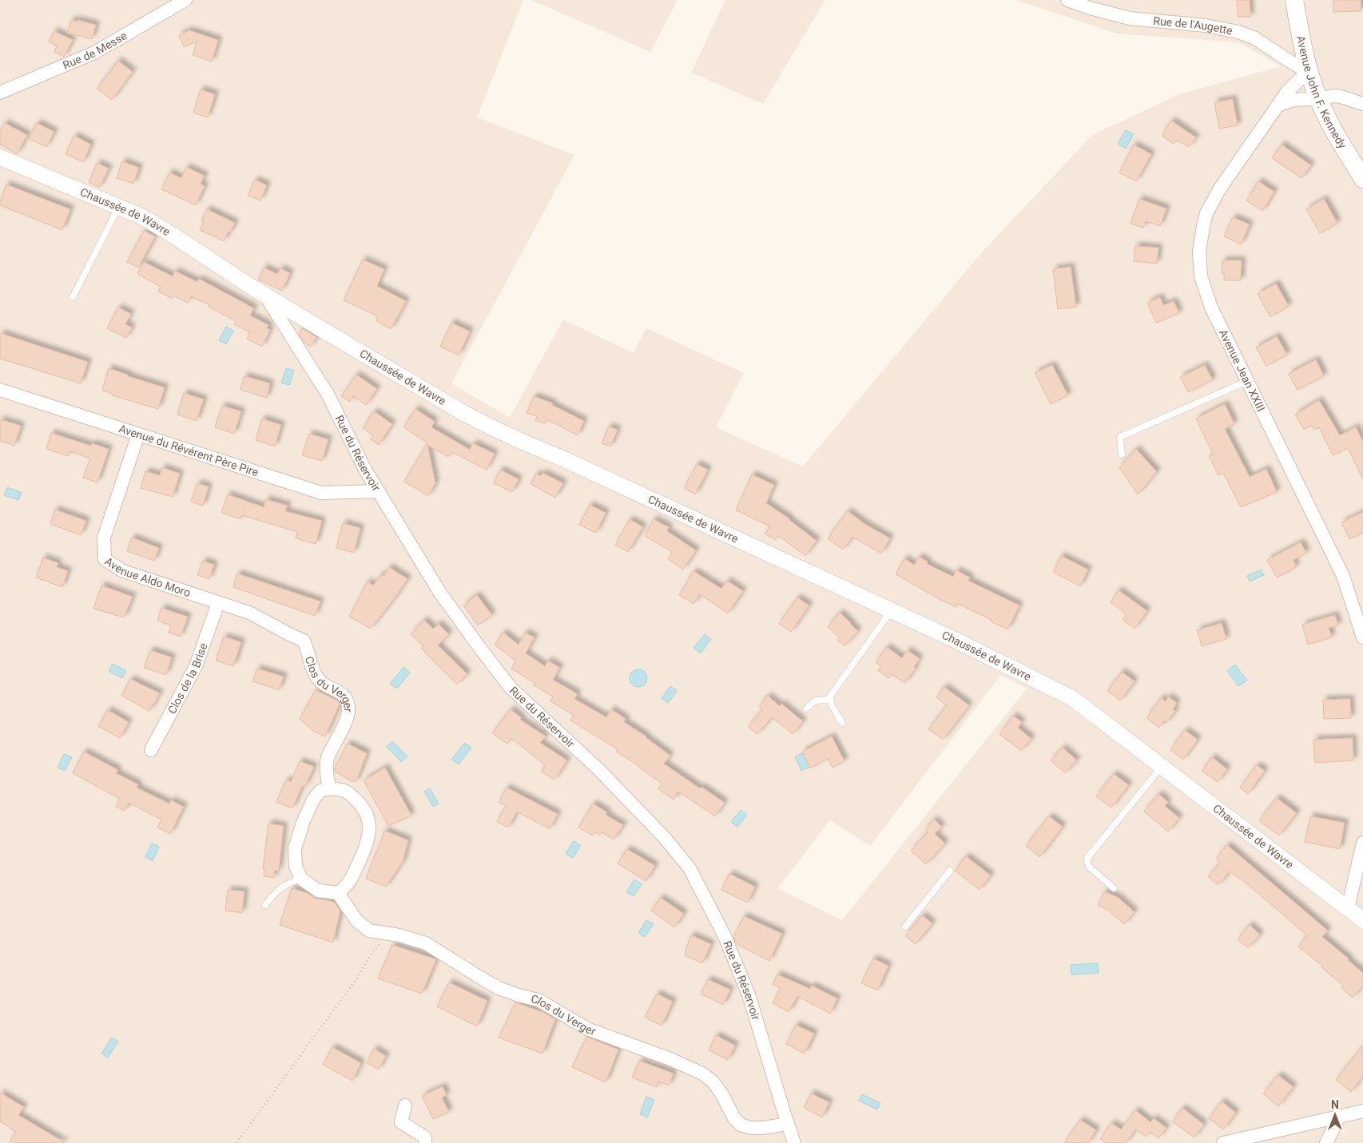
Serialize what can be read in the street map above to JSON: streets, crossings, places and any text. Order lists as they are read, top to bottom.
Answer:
{
  "streets": {
    "main road": ["Avenue John F. Kennedy"],
    "street": [
      "Rue de l'Augette",
      "Rue de Messe",
      "Chaussée de Wavre",
      "Avenue Jean XXIII",
      "Avenue du Révérent Père Pire",
      "Rue du Réservoir",
      "Avenue Aldo Moro",
      "Clos de la Brise",
      "Clos du Verger"
    ]
  },
  "crossings": [
    ["Rue de l'Augette", "Avenue John F. Kennedy"],
    ["Rue de l'Augette", "Avenue Jean XXIII"],
    ["Avenue John F. Kennedy", "Avenue Jean XXIII"],
    ["Chaussée de Wavre", "Rue du Réservoir"],
    ["Avenue du Révérent Père Pire", "Rue du Réservoir"],
    ["Avenue du Révérent Père Pire", "Avenue Aldo Moro"],
    ["Rue du Réservoir", "Clos du Verger"],
    ["Avenue Aldo Moro", "Clos de la Brise"],
    ["Avenue Aldo Moro", "Clos du Verger"]
  ],
  "north": "top"
}
